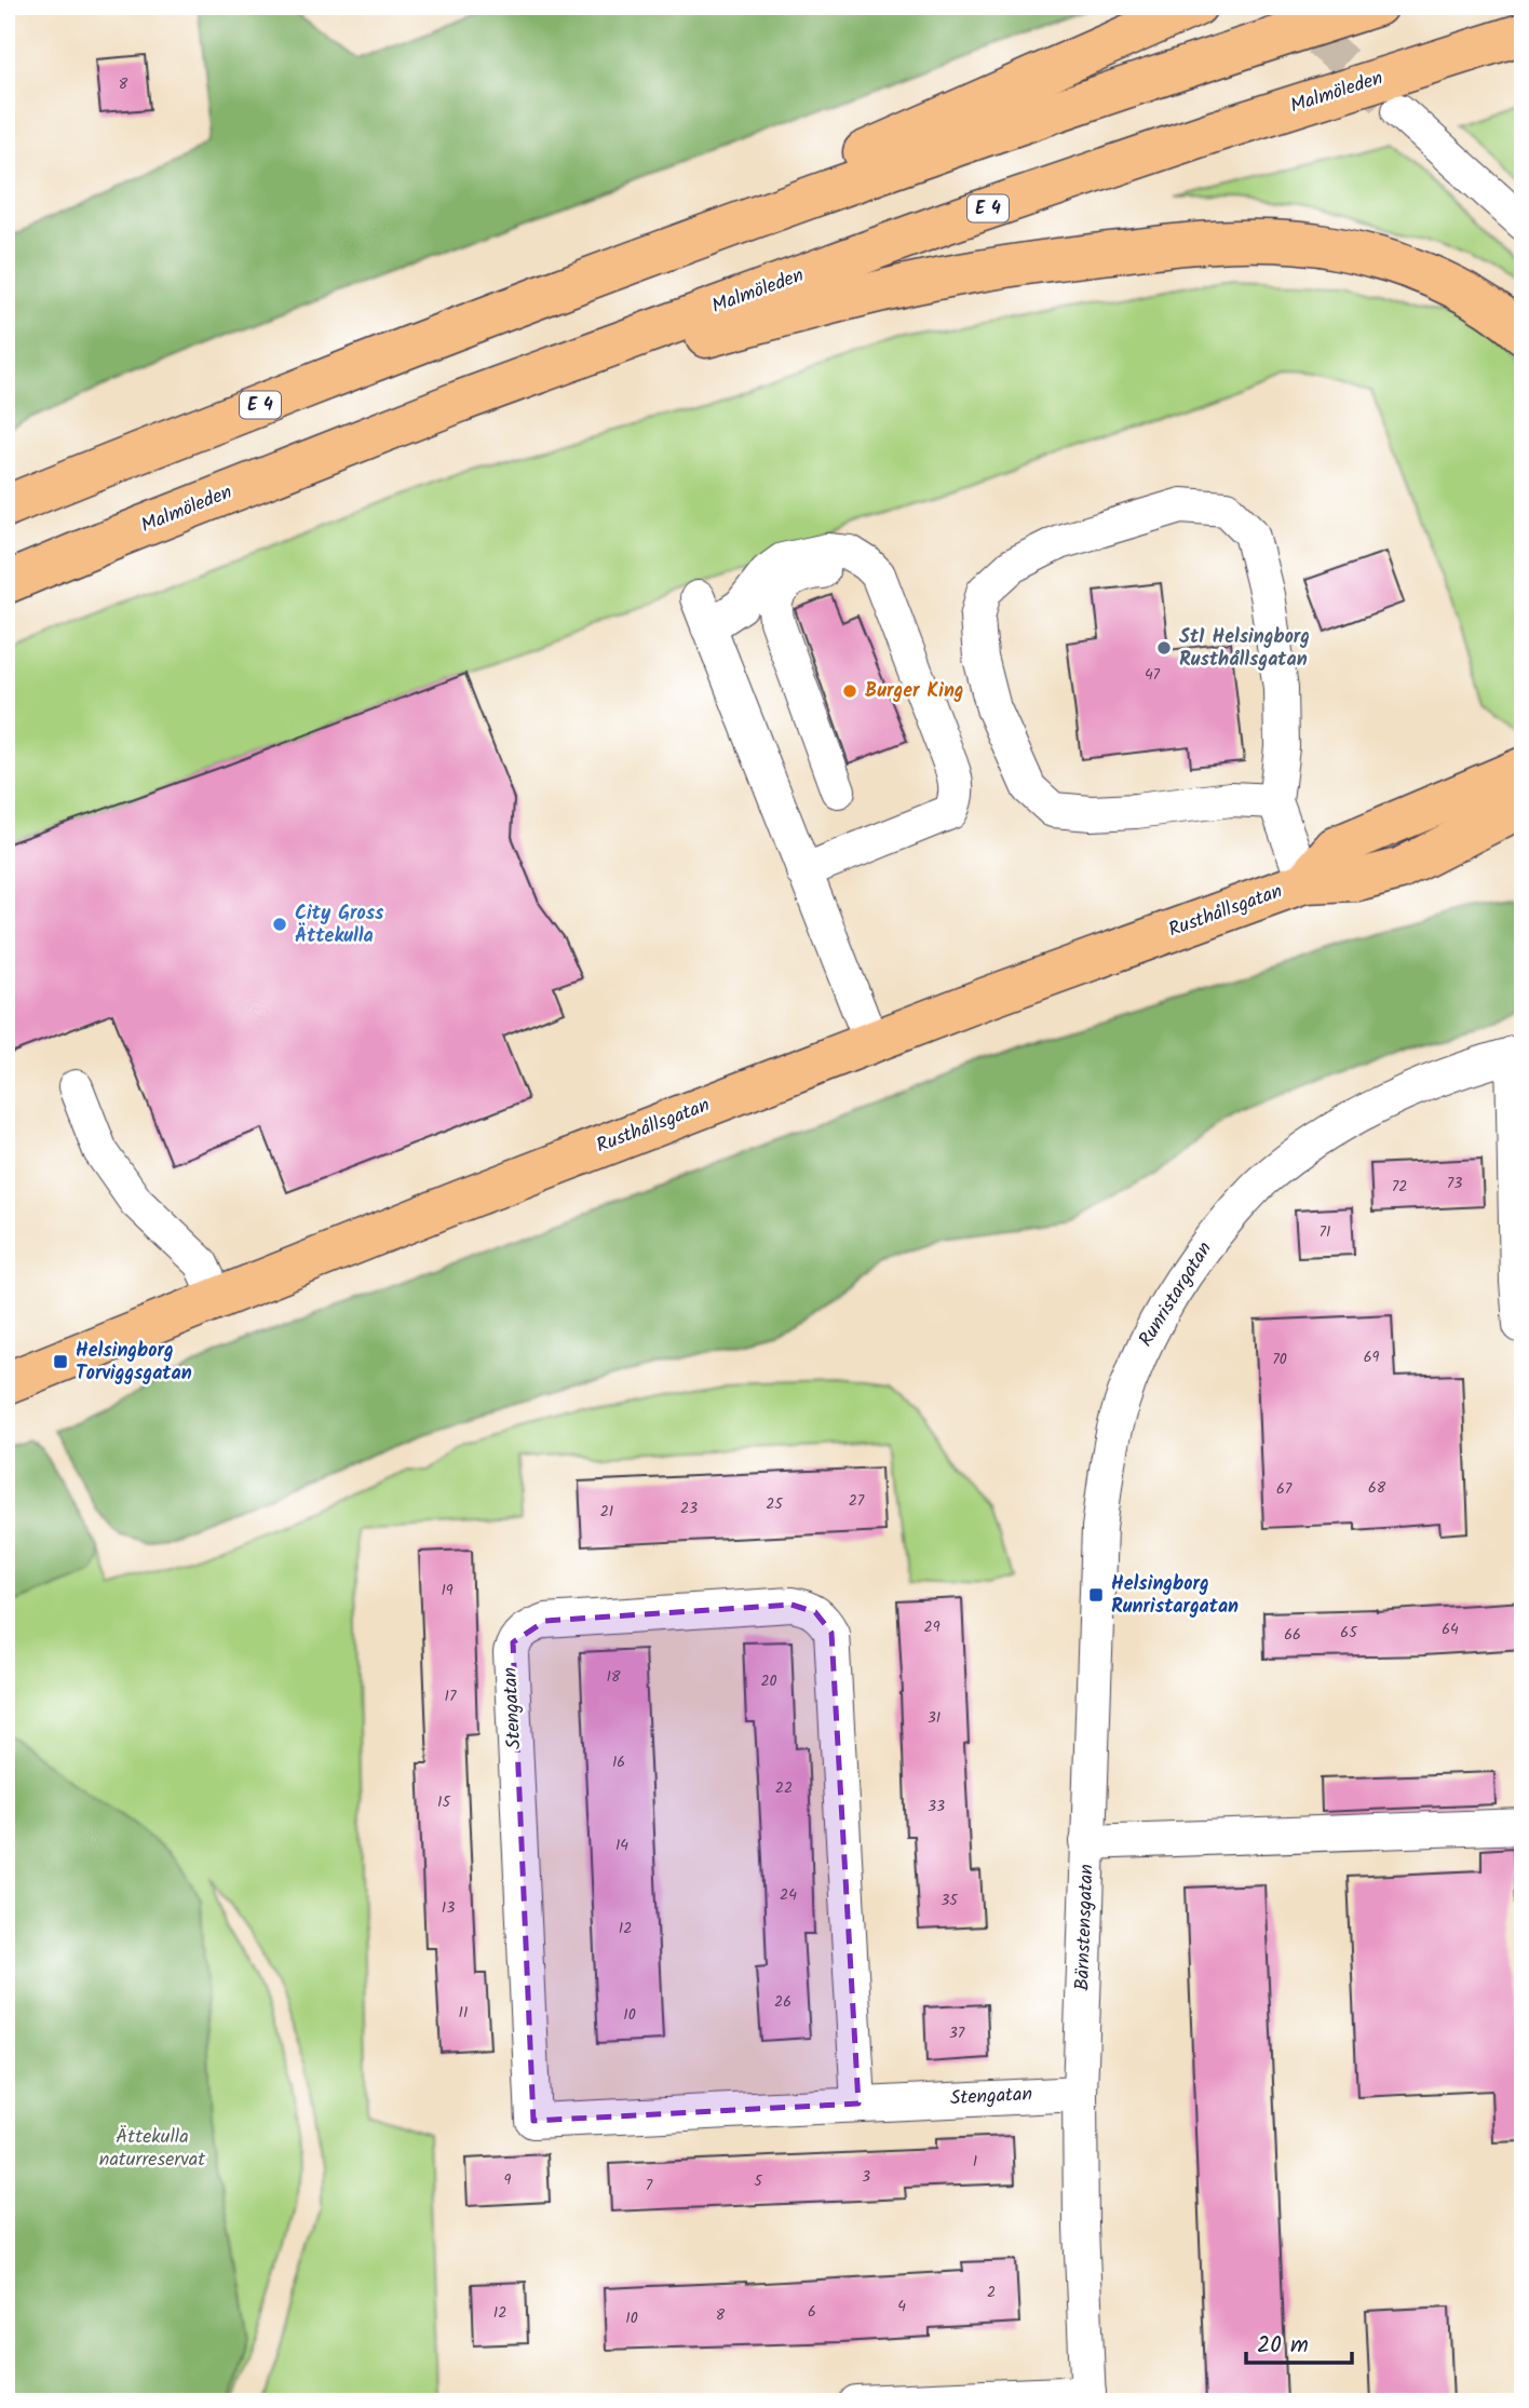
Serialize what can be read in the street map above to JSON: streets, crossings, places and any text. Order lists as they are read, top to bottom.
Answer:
{
  "streets": {
    "main road": ["Malmöleden", "E 4", "Rusthållsgatan"],
    "street": ["Runristargatan", "Stengatan", "Bärnstensgatan"]
  },
  "crossings": [
    ["Runristargatan", "Bärnstensgatan"],
    ["Stengatan", "Bärnstensgatan"]
  ],
  "parks": ["Ättekulla naturreservat"],
  "places": {
    "other": ["St1 Helsingborg Rusthållsgatan", "Burger King", "City Gross Ättekulla"],
    "transit": ["Helsingborg Torviggsgatan", "Helsingborg Runristargatan"]
  },
  "house_numbers": [
    "8",
    "47",
    "73",
    "72",
    "71",
    "69",
    "70",
    "68",
    "67",
    "27",
    "25",
    "23",
    "21",
    "19",
    "29",
    "64",
    "65",
    "66",
    "18",
    "20",
    "17",
    "31",
    "16",
    "22",
    "15",
    "33",
    "14",
    "24",
    "35",
    "13",
    "12",
    "26",
    "11",
    "10",
    "37",
    "1",
    "3",
    "9",
    "5",
    "7",
    "2",
    "4",
    "6",
    "12",
    "8",
    "10"
  ],
  "scale_bar": "20 m"
}
